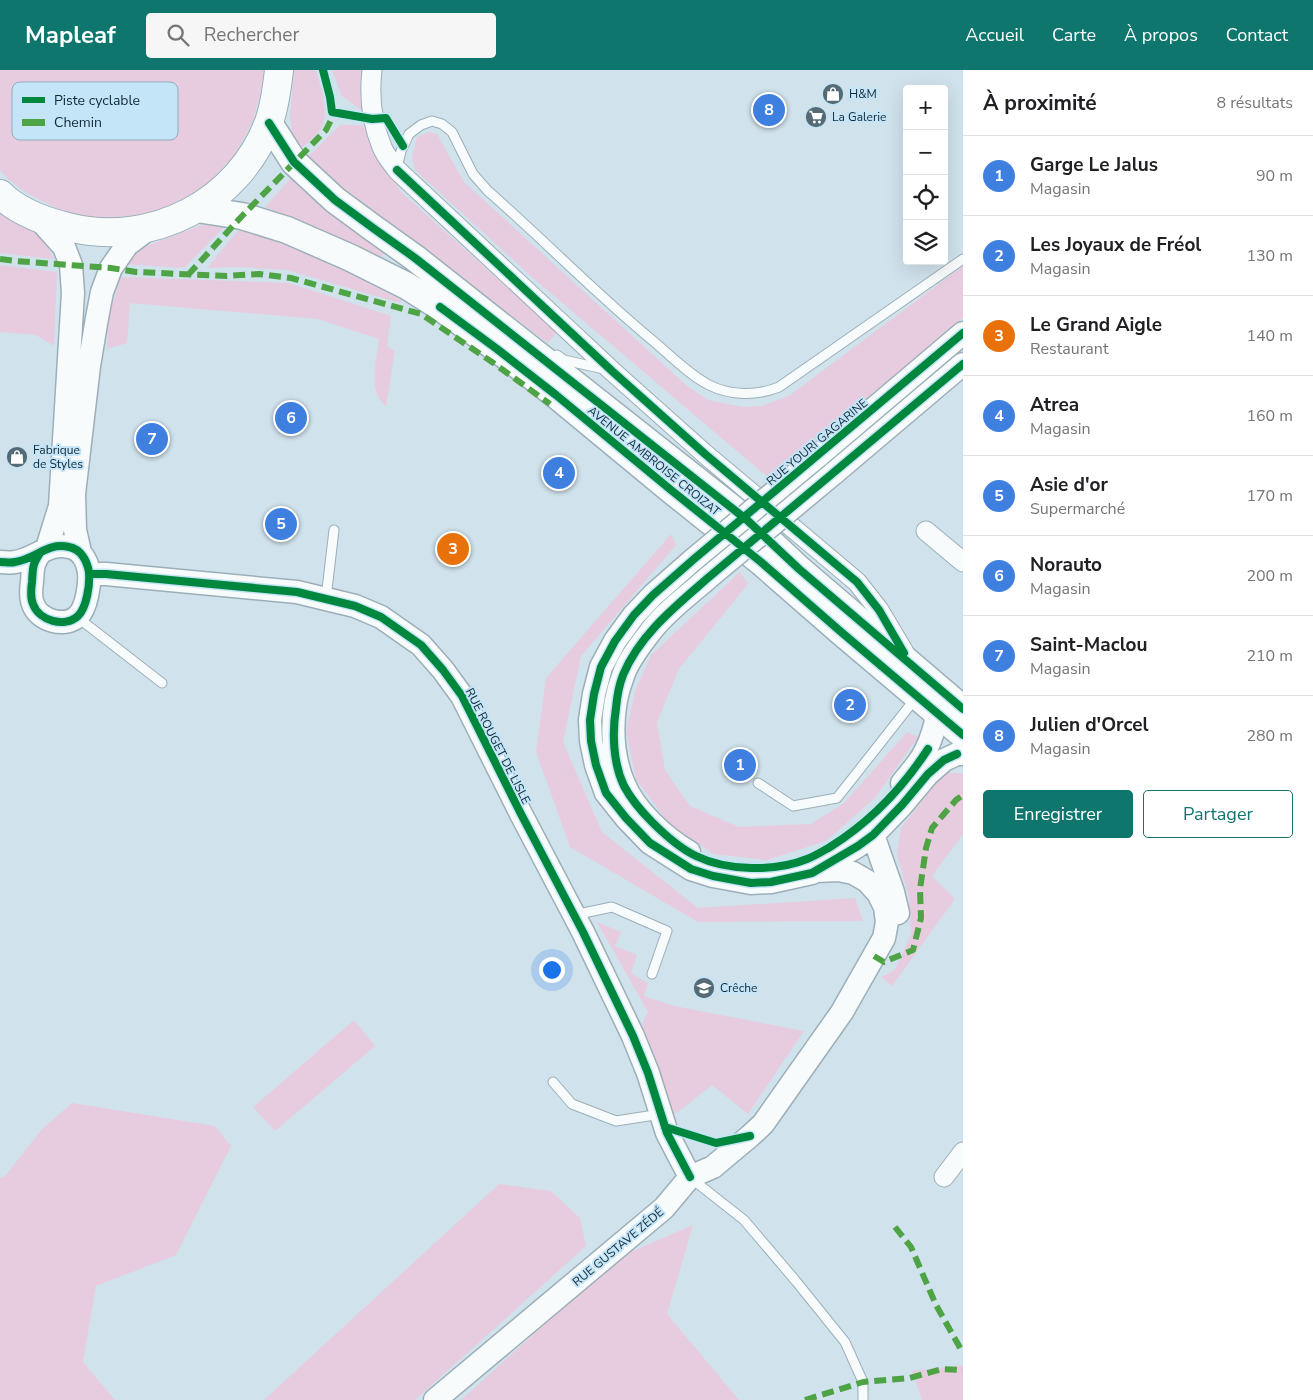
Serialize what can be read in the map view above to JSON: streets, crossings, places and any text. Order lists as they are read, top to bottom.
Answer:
{
  "streets": {
    "main road": ["AVENUE AMBROISE CROIZAT"],
    "street": ["RUE YOURI GAGARINE", "RUE ROUGET DE LISLE", "RUE GUSTAVE ZÉDÉ"]
  },
  "crossings": [
    ["RUE ROUGET DE LISLE", "RUE GUSTAVE ZÉDÉ"]
  ],
  "places": {
    "shop": ["H&M", "Fabrique de Styles"],
    "supermarket": ["La Galerie"],
    "school or university": ["Crêche"]
  },
  "legend": ["Piste cyclable", "Chemin"],
  "page": {
    "header": "Mapleaf",
    "search": "Rechercher",
    "nav": [
      "Accueil",
      "Carte",
      "À propos",
      "Contact"
    ],
    "heading": ["À proximité", "8 résultats"],
    "map_buttons": ["+", "−"],
    "pins": [
      "8",
      "6",
      "7",
      "4",
      "5",
      "3",
      "2",
      "1"
    ],
    "list": [
      {
        "mark": "1",
        "name": "Garge Le Jalus",
        "note": "Magasin",
        "value": "90 m"
      },
      {
        "mark": "2",
        "name": "Les Joyaux de Fréol",
        "note": "Magasin",
        "value": "130 m"
      },
      {
        "mark": "3",
        "name": "Le Grand Aigle",
        "note": "Restaurant",
        "value": "140 m"
      },
      {
        "mark": "4",
        "name": "Atrea",
        "note": "Magasin",
        "value": "160 m"
      },
      {
        "mark": "5",
        "name": "Asie d'or",
        "note": "Supermarché",
        "value": "170 m"
      },
      {
        "mark": "6",
        "name": "Norauto",
        "note": "Magasin",
        "value": "200 m"
      },
      {
        "mark": "7",
        "name": "Saint-Maclou",
        "note": "Magasin",
        "value": "210 m"
      },
      {
        "mark": "8",
        "name": "Julien d'Orcel",
        "note": "Magasin",
        "value": "280 m"
      }
    ],
    "buttons": ["Enregistrer", "Partager"]
  }
}
